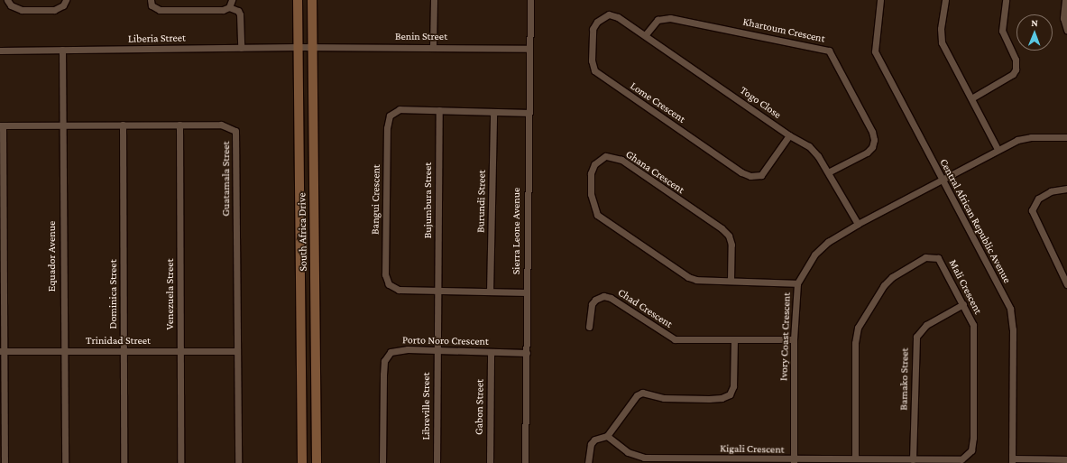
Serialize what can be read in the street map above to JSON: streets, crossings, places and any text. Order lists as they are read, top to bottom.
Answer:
{
  "streets": {
    "street": [
      "Khartoum Crescent",
      "Benin Street",
      "Liberia Street",
      "Lome Crescent",
      "Togo Close",
      "Ghana Crescent",
      "Guatamala Street",
      "Bangui Crescent",
      "Bujumbura Street",
      "Burundi Street",
      "Central African Republic Avenue",
      "Sierra Leone Avenue",
      "South Africa Drive",
      "Equador Avenue",
      "Mali Crescent",
      "Dominica Street",
      "Venezuela Street",
      "Chad Crescent",
      "Ivory Coast Crescent",
      "Trinidad Street",
      "Porto Noro Crescent",
      "Bamako Street",
      "Libreville Street",
      "Gabon Street",
      "Kigali Crescent"
    ]
  },
  "crossings": [
    ["Khartoum Crescent", "Lome Crescent"],
    ["Khartoum Crescent", "Togo Close"],
    ["Benin Street", "Liberia Street"],
    ["Benin Street", "Sierra Leone Avenue"],
    ["Benin Street", "South Africa Drive"],
    ["Liberia Street", "South Africa Drive"],
    ["Liberia Street", "Equador Avenue"],
    ["Lome Crescent", "Togo Close"],
    ["Togo Close", "Ivory Coast Crescent"],
    ["Ghana Crescent", "Ivory Coast Crescent"],
    ["Guatamala Street", "Equador Avenue"],
    ["Guatamala Street", "Dominica Street"],
    ["Guatamala Street", "Venezuela Street"],
    ["Guatamala Street", "Trinidad Street"],
    ["Bangui Crescent", "Bujumbura Street"],
    ["Bangui Crescent", "Burundi Street"],
    ["Bangui Crescent", "Sierra Leone Avenue"],
    ["Bujumbura Street", "Porto Noro Crescent"],
    ["Bujumbura Street", "Libreville Street"],
    ["Central African Republic Avenue", "Ivory Coast Crescent"],
    ["Sierra Leone Avenue", "Porto Noro Crescent"],
    ["Equador Avenue", "Trinidad Street"],
    ["Mali Crescent", "Ivory Coast Crescent"],
    ["Mali Crescent", "Bamako Street"],
    ["Mali Crescent", "Kigali Crescent"],
    ["Dominica Street", "Trinidad Street"],
    ["Venezuela Street", "Trinidad Street"],
    ["Chad Crescent", "Ivory Coast Crescent"],
    ["Ivory Coast Crescent", "Kigali Crescent"],
    ["Porto Noro Crescent", "Libreville Street"],
    ["Porto Noro Crescent", "Gabon Street"]
  ],
  "north": "top"
}
